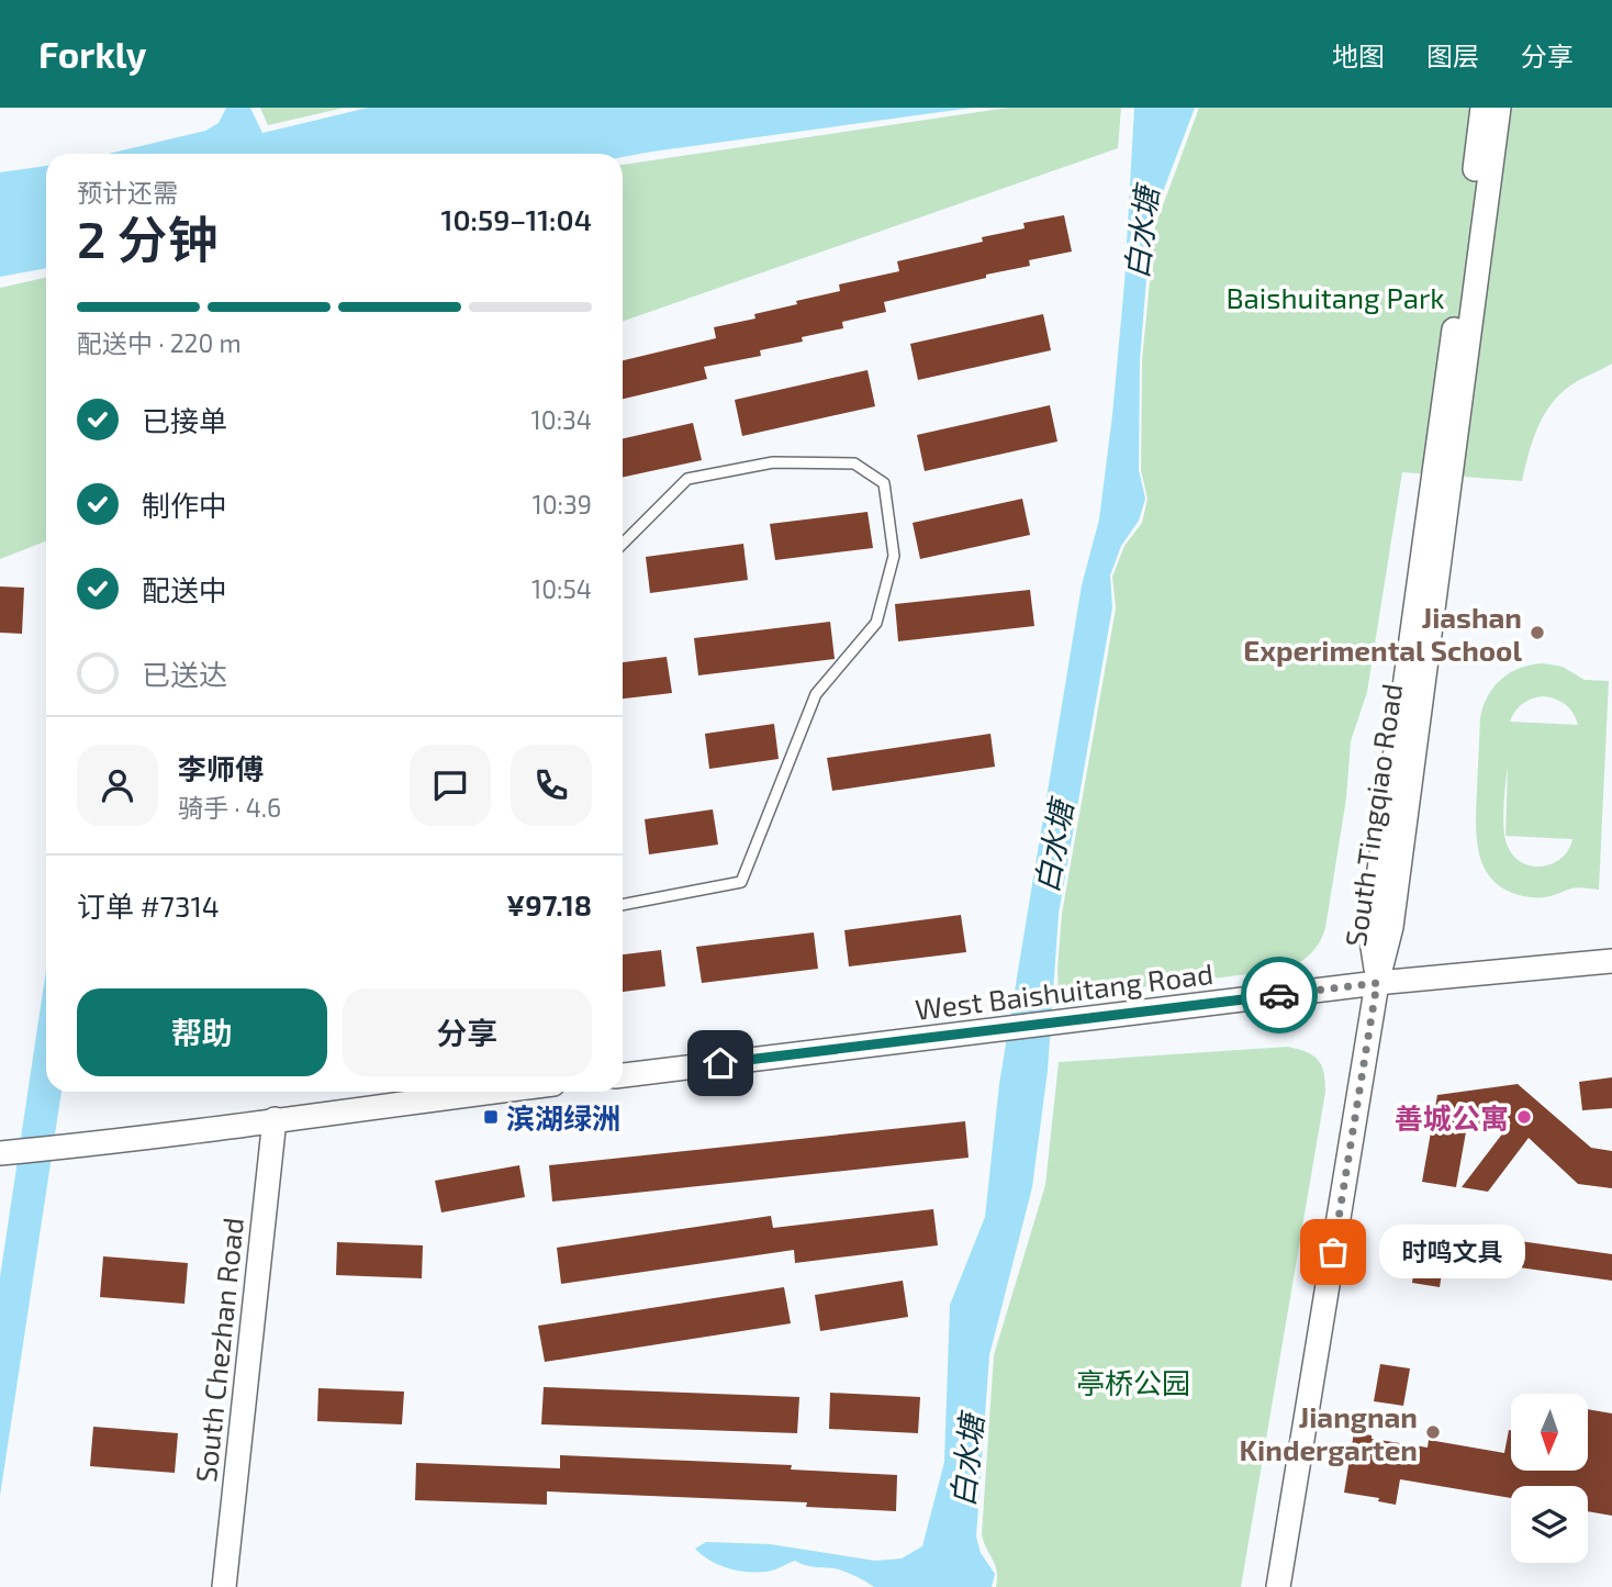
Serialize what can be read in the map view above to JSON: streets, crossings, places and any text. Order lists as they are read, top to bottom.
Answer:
{
  "streets": {
    "street": ["South Tingqiao Road", "West Baishuitang Road", "South Chezhan Road"]
  },
  "crossings": [
    ["South Tingqiao Road", "West Baishuitang Road"]
  ],
  "water": ["白水塘"],
  "parks": ["Baishuitang Park", "亭桥公园"],
  "places": {
    "other": [
      "Jiashan Experimental School",
      "善城公寓",
      "时鸣文具",
      "Jiangnan Kindergarten"
    ],
    "transit": ["滨湖绿洲"]
  },
  "north": "bottom",
  "page": {
    "header": "Forkly",
    "nav": ["地图", "图层", "分享"],
    "heading": ["2 分钟", "预计还需", "10:59–11:04"],
    "panel": [
      "李师傅",
      "骑手 · 4.6",
      "订单 #7314",
      "¥97.18"
    ],
    "bar": "配送中 · 220 m",
    "list": [
      ["已接单", "10:34"],
      ["制作中", "10:39"],
      ["配送中", "10:54"],
      "已送达"
    ],
    "buttons": ["帮助", "分享"],
    "bubble": "时鸣文具"
  }
}
